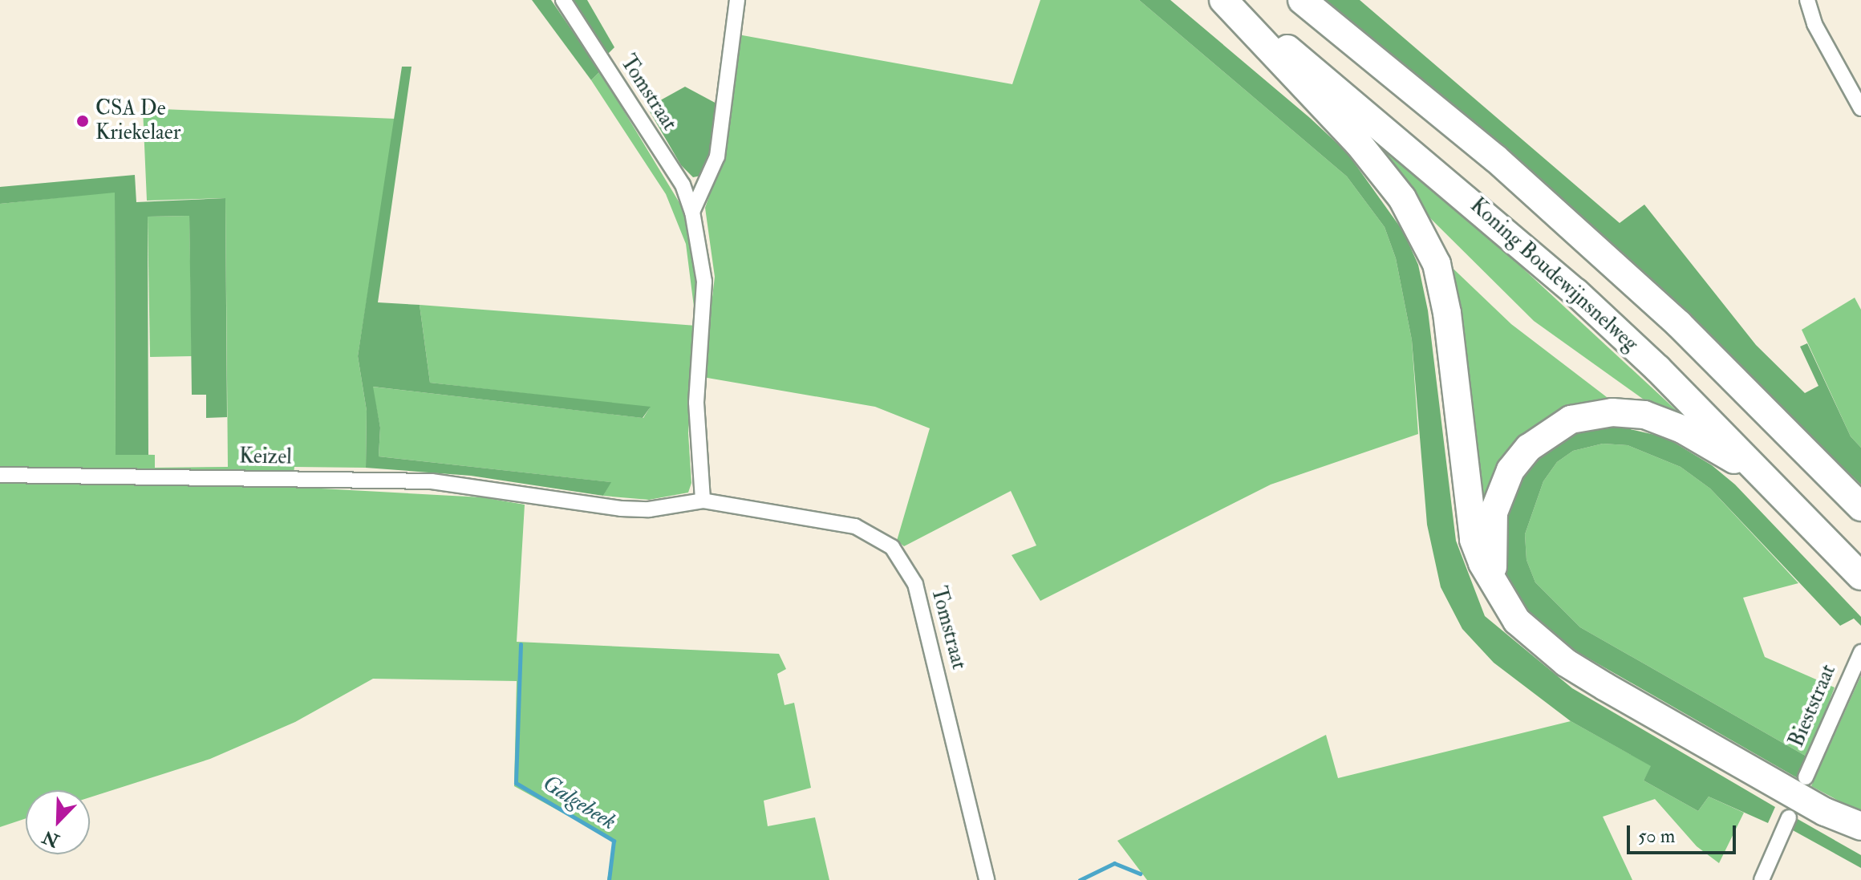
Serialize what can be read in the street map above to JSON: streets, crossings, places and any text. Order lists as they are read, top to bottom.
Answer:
{
  "streets": {
    "highway": ["Koning Boudewijnsnelweg"],
    "street": ["Tomstraat", "Keizel", "Bieststraat"]
  },
  "crossings": [
    ["Tomstraat", "Keizel"]
  ],
  "water": ["Galgebeek"],
  "places": ["CSA De Kriekelaer"],
  "scale_bar": "50 m",
  "north": "bottom left"
}
